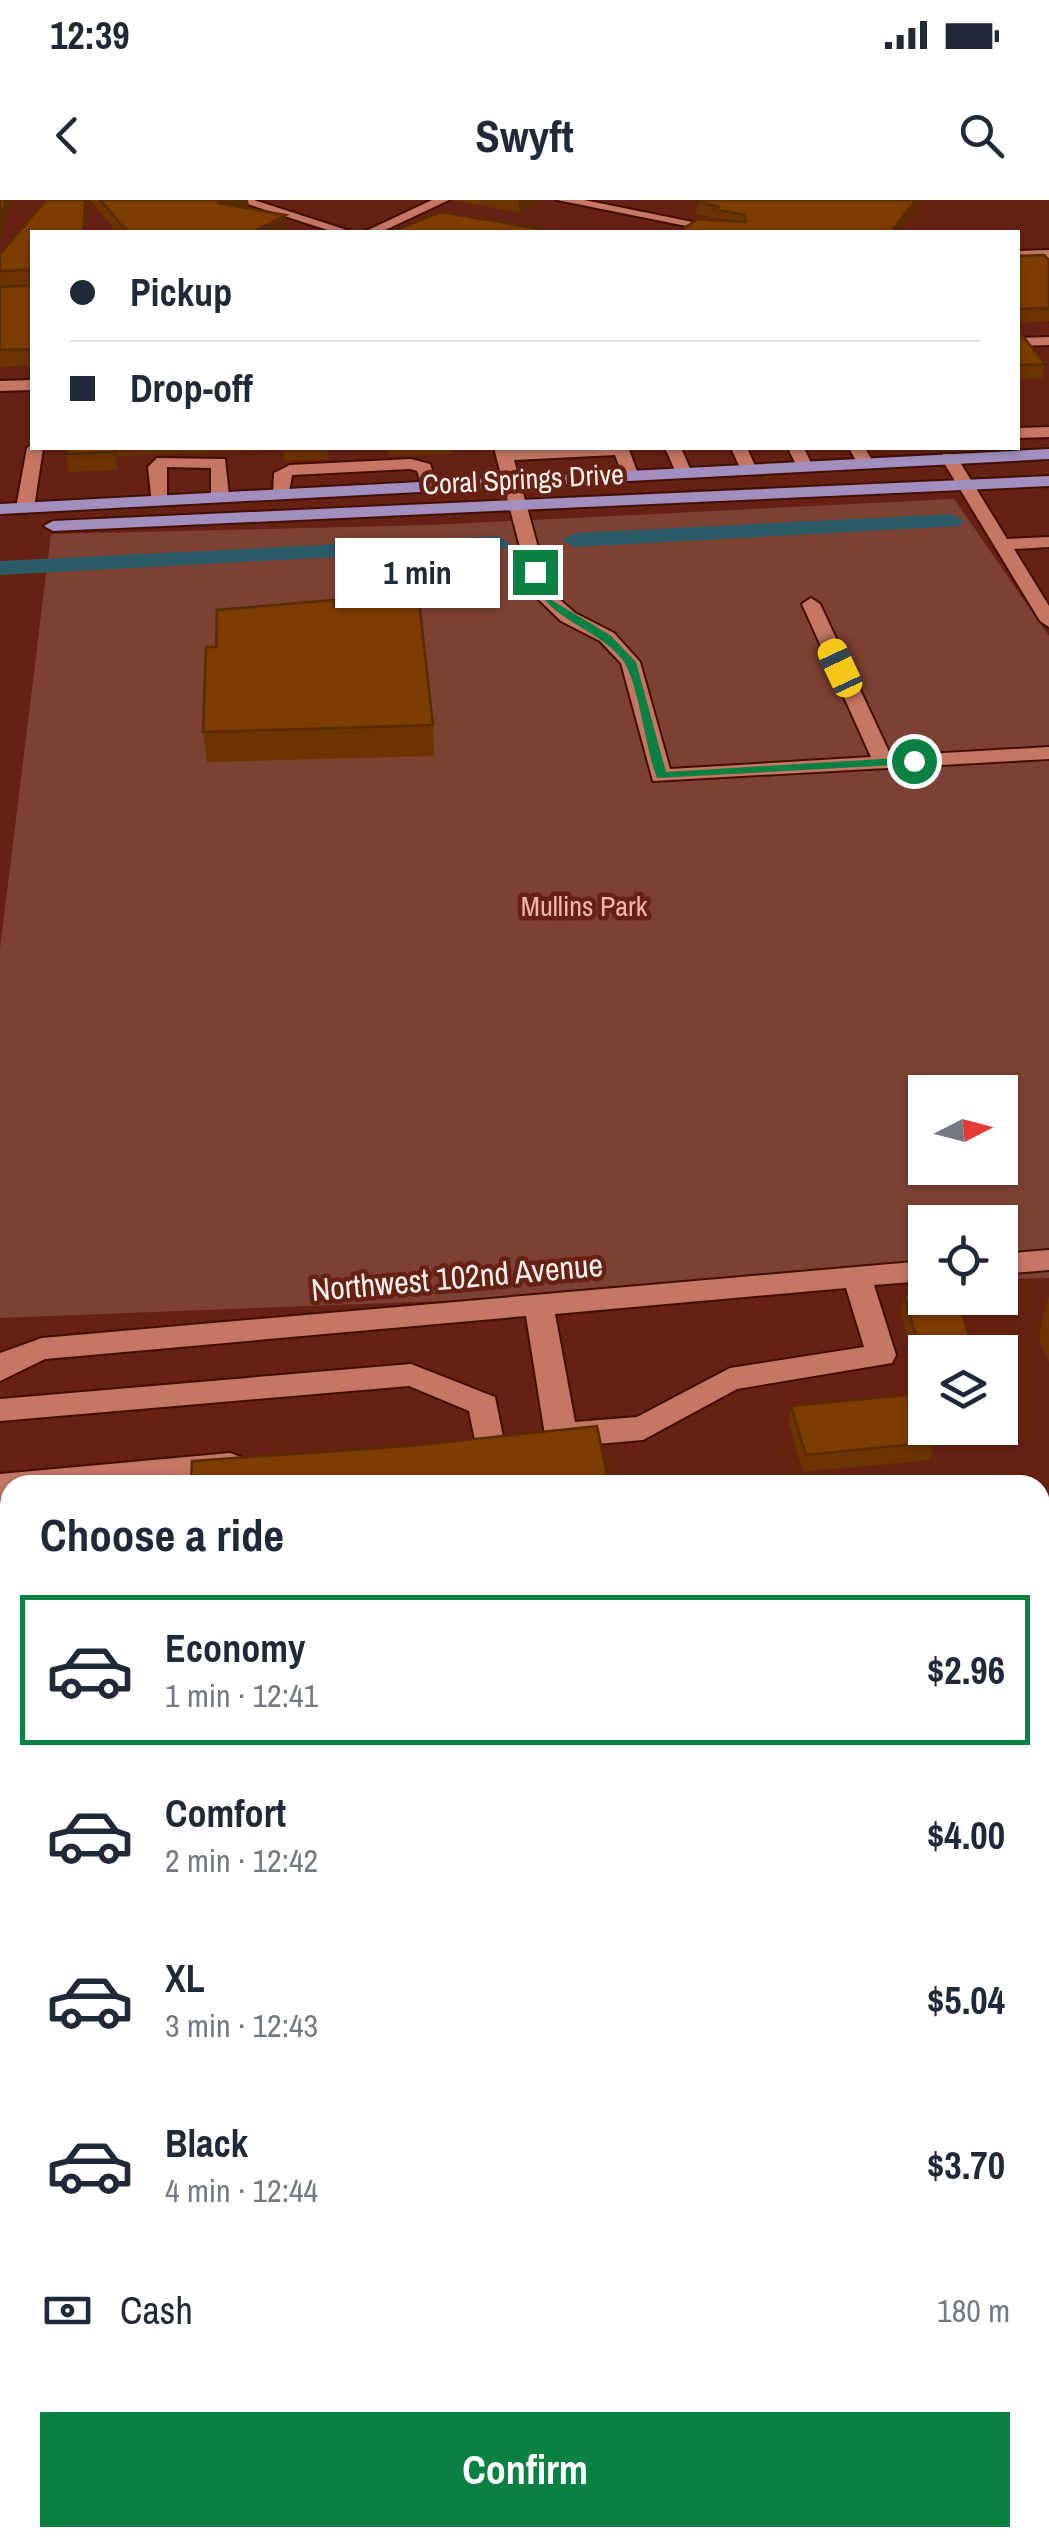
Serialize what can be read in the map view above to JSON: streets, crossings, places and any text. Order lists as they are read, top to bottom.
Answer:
{
  "streets": {
    "main road": ["Coral Springs Drive"],
    "street": ["Northwest 102nd Avenue"]
  },
  "parks": ["Mullins Park"],
  "north": "right",
  "page": {
    "status": "12:39",
    "header": "Swyft",
    "banner": ["Pickup", "Drop-off"],
    "bubble": "1 min",
    "heading": "Choose a ride",
    "list": [
      {
        "name": "Economy",
        "note": "1 min · 12:41",
        "value": "$2.96"
      },
      {
        "name": "Comfort",
        "note": "2 min · 12:42",
        "value": "$4.00"
      },
      {
        "name": "XL",
        "note": "3 min · 12:43",
        "value": "$5.04"
      },
      {
        "name": "Black",
        "note": "4 min · 12:44",
        "value": "$3.70"
      }
    ],
    "pay": ["Cash", "180 m"],
    "buttons": "Confirm"
  }
}
